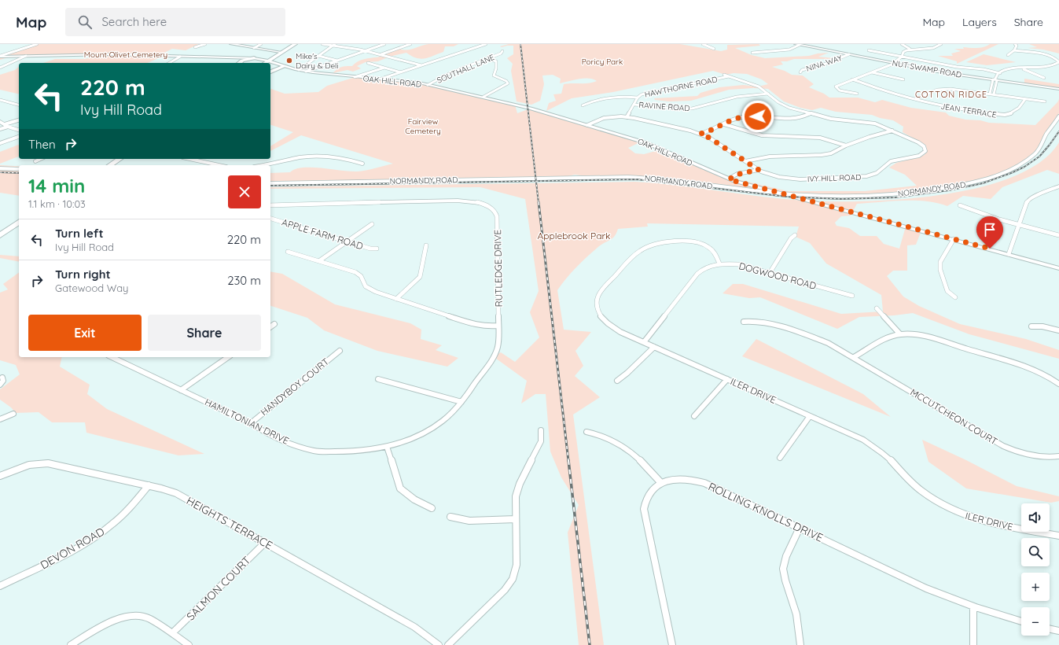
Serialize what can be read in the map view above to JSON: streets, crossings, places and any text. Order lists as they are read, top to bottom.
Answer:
{
  "streets": {
    "street": [
      "NINA WAY",
      "SOUTHALL LANE",
      "NUT SWAMP ROAD",
      "OAK HILL ROAD",
      "HAWTHORNE ROAD",
      "RAVINE ROAD",
      "JEAN TERRACE",
      "IVY HILL ROAD",
      "NORMANDY ROAD",
      "APPLE FARM ROAD",
      "RUTLEDGE DRIVE",
      "DOGWOOD ROAD",
      "HANDYBOY COURT",
      "ILER DRIVE",
      "MCCUTCHEON COURT",
      "HAMILTONIAN DRIVE",
      "ROLLING KNOLLS DRIVE",
      "HEIGHTS TERRACE",
      "DEVON ROAD",
      "SALMON COURT"
    ]
  },
  "crossings": [
    ["NINA WAY", "NUT SWAMP ROAD"],
    ["SOUTHALL LANE", "OAK HILL ROAD"],
    ["OAK HILL ROAD", "IVY HILL ROAD"],
    ["OAK HILL ROAD", "NORMANDY ROAD"],
    ["HAWTHORNE ROAD", "RAVINE ROAD"],
    ["HAWTHORNE ROAD", "IVY HILL ROAD"],
    ["RAVINE ROAD", "IVY HILL ROAD"],
    ["RUTLEDGE DRIVE", "HAMILTONIAN DRIVE"],
    ["DOGWOOD ROAD", "ILER DRIVE"],
    ["HANDYBOY COURT", "HAMILTONIAN DRIVE"],
    ["HEIGHTS TERRACE", "DEVON ROAD"],
    ["HEIGHTS TERRACE", "SALMON COURT"]
  ],
  "districts": ["COTTON RIDGE"],
  "parks": [
    "Mount Olivet Cemetery",
    "Poricy Park",
    "Fairview Cemetery",
    "Applebrook Park"
  ],
  "places": ["Mike's Dairy & Deli"],
  "page": {
    "header": "Map",
    "search": "Search here",
    "nav": ["Map", "Layers", "Share"],
    "turn": ["220 m", "Ivy Hill Road"],
    "then": "Then",
    "heading": ["14 min", "1.1 km · 10:03"],
    "list": [
      {
        "name": "Turn left",
        "note": "Ivy Hill Road",
        "value": "220 m"
      },
      {
        "name": "Turn right",
        "note": "Gatewood Way",
        "value": "230 m"
      }
    ],
    "buttons": ["Exit", "Share"],
    "map_buttons": ["+", "−"]
  }
}
